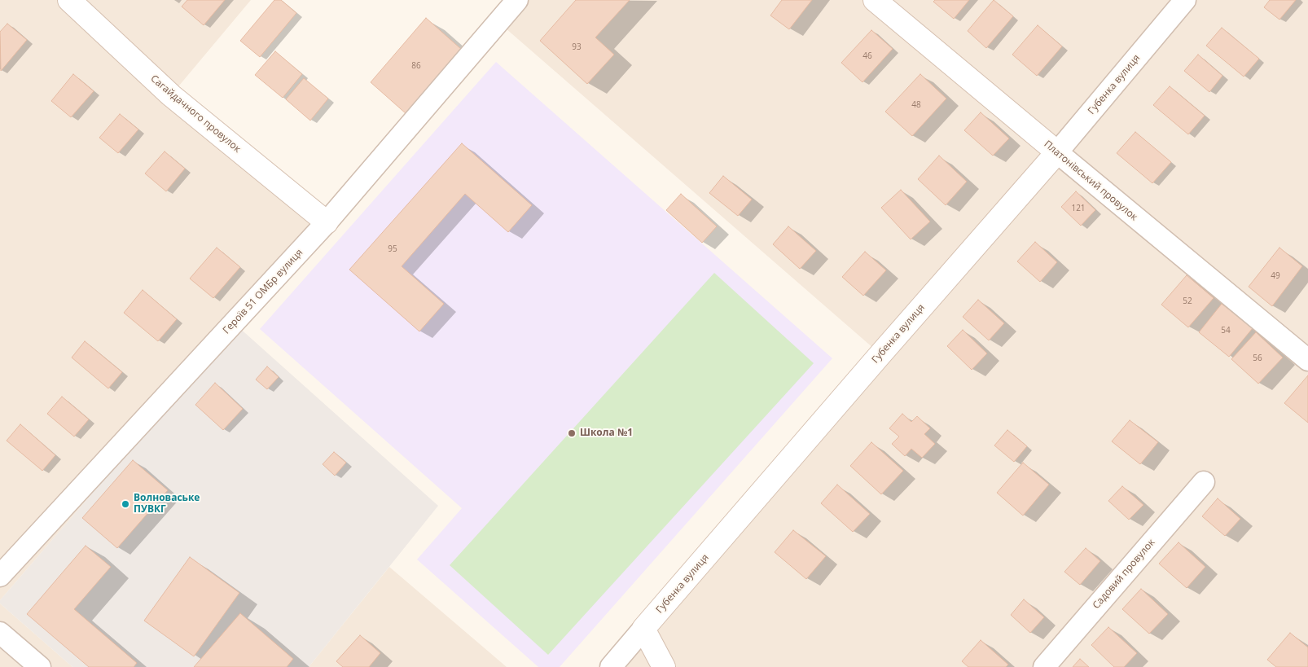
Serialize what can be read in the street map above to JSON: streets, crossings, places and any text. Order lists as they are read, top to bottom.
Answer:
{
  "streets": {
    "street": [
      "Губенка вулиця",
      "Сагайдачного провулок",
      "Платонівський провулок",
      "Героїв 51 ОМБр вулиця",
      "Садовий провулок"
    ]
  },
  "crossings": [
    ["Губенка вулиця", "Платонівський провулок"],
    ["Сагайдачного провулок", "Героїв 51 ОМБр вулиця"]
  ],
  "places": ["Школа №1", "Волноваське ПУВКГ"],
  "house_numbers": [
    "93",
    "46",
    "86",
    "48",
    "121",
    "95",
    "49",
    "52",
    "54",
    "56"
  ]
}
